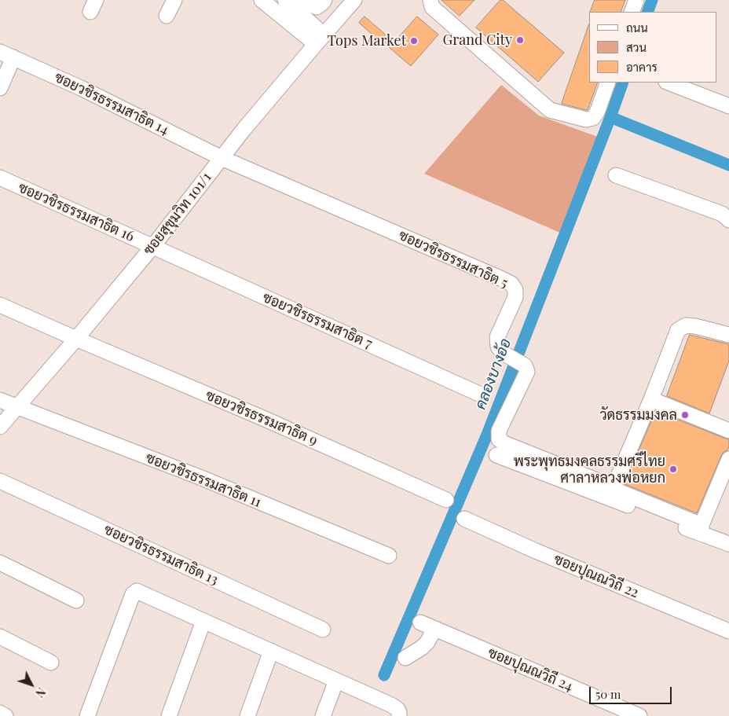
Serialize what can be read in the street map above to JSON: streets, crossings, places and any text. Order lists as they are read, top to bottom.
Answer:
{
  "streets": {
    "street": [
      "ซอยวชิรธรรมสาธิต 14",
      "ซอยวชิรธรรมสาธิต 16",
      "ซอยสุขุมวิท 101/1",
      "ซอยวชิรธรรมสาธิต 5",
      "ซอยวชิรธรรมสาธิต 7",
      "ซอยวชิรธรรมสาธิต 9",
      "ซอยวชิรธรรมสาธิต 11",
      "ซอยวชิรธรรมสาธิต 13",
      "ซอยปุณณวิถี 22",
      "ซอยปุณณวิถี 24"
    ]
  },
  "crossings": [
    ["ซอยวชิรธรรมสาธิต 14", "ซอยสุขุมวิท 101/1"],
    ["ซอยวชิรธรรมสาธิต 14", "ซอยวชิรธรรมสาธิต 5"],
    ["ซอยวชิรธรรมสาธิต 16", "ซอยสุขุมวิท 101/1"],
    ["ซอยวชิรธรรมสาธิต 16", "ซอยวชิรธรรมสาธิต 7"],
    ["ซอยสุขุมวิท 101/1", "ซอยวชิรธรรมสาธิต 5"],
    ["ซอยสุขุมวิท 101/1", "ซอยวชิรธรรมสาธิต 7"],
    ["ซอยสุขุมวิท 101/1", "ซอยวชิรธรรมสาธิต 9"],
    ["ซอยสุขุมวิท 101/1", "ซอยวชิรธรรมสาธิต 11"]
  ],
  "water": ["คลองบางอ้อ"],
  "places": [
    "Grand City",
    "Tops Market",
    "วัดธรรมมงคล",
    "พระพุทธมงคลธรรมศรีไทย ศาลาหลวงพ่อหยก"
  ],
  "legend": ["ถนน", "สวน", "อาคาร"],
  "scale_bar": "50 m",
  "north": "bottom right"
}
